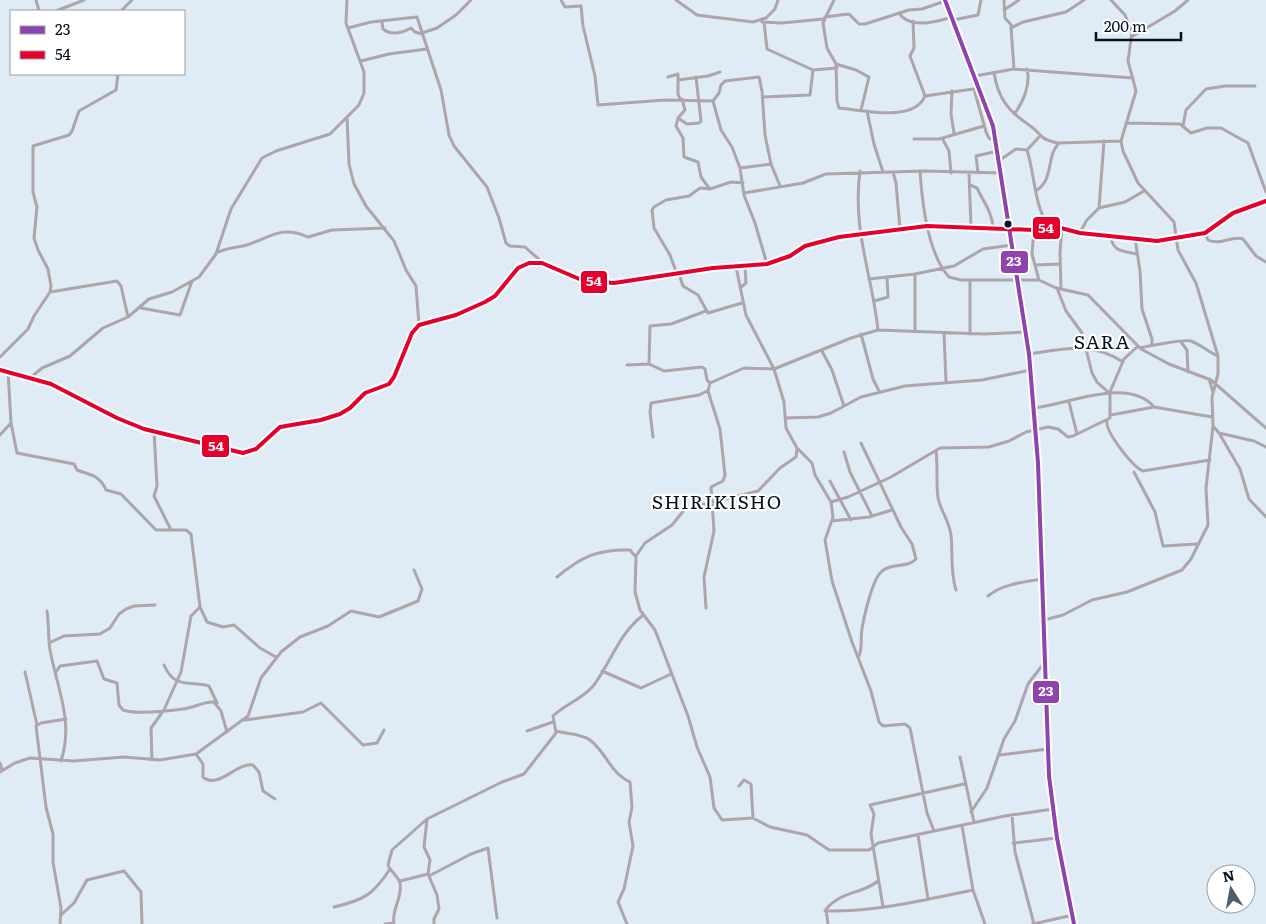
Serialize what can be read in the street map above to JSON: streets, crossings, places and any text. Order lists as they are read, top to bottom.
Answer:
{
  "districts": ["SARA", "SHIRIKISHO"],
  "lines": ["transit line 23", "transit line 54"],
  "legend": ["23", "54"],
  "scale_bar": "200 m",
  "north": "top"
}
